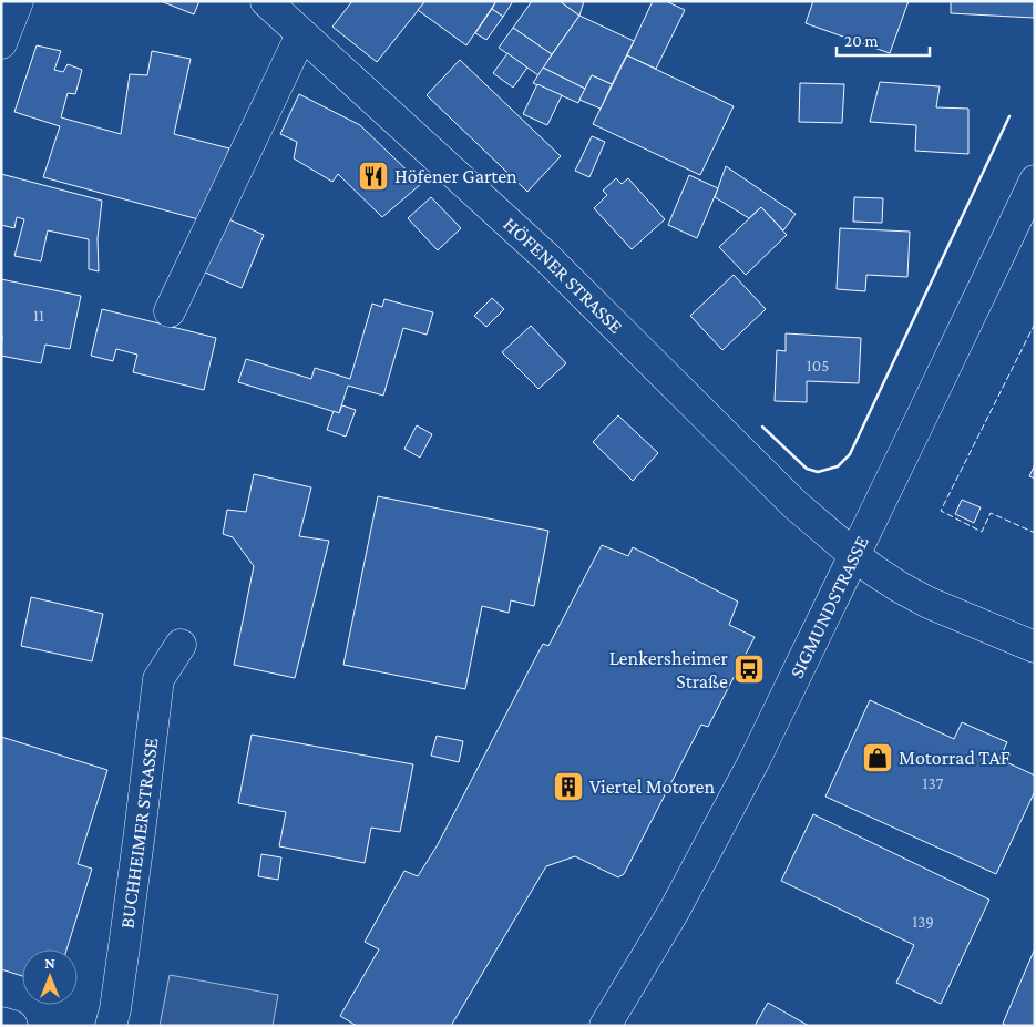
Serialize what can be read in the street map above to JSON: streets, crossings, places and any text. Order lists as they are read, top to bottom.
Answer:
{
  "streets": {
    "street": ["HÖFENER STRASSE", "SIGMUNDSTRASSE", "BUCHHEIMER STRASSE"]
  },
  "crossings": [
    ["HÖFENER STRASSE", "SIGMUNDSTRASSE"]
  ],
  "places": {
    "restaurant": ["Höfener Garten"],
    "bus stop": ["Lenkersheimer Straße"],
    "shop": ["Motorrad TAF"],
    "building": ["Viertel Motoren"]
  },
  "house_numbers": [
    "11",
    "105",
    "137",
    "139"
  ],
  "scale_bar": "20 m",
  "north": "top"
}
